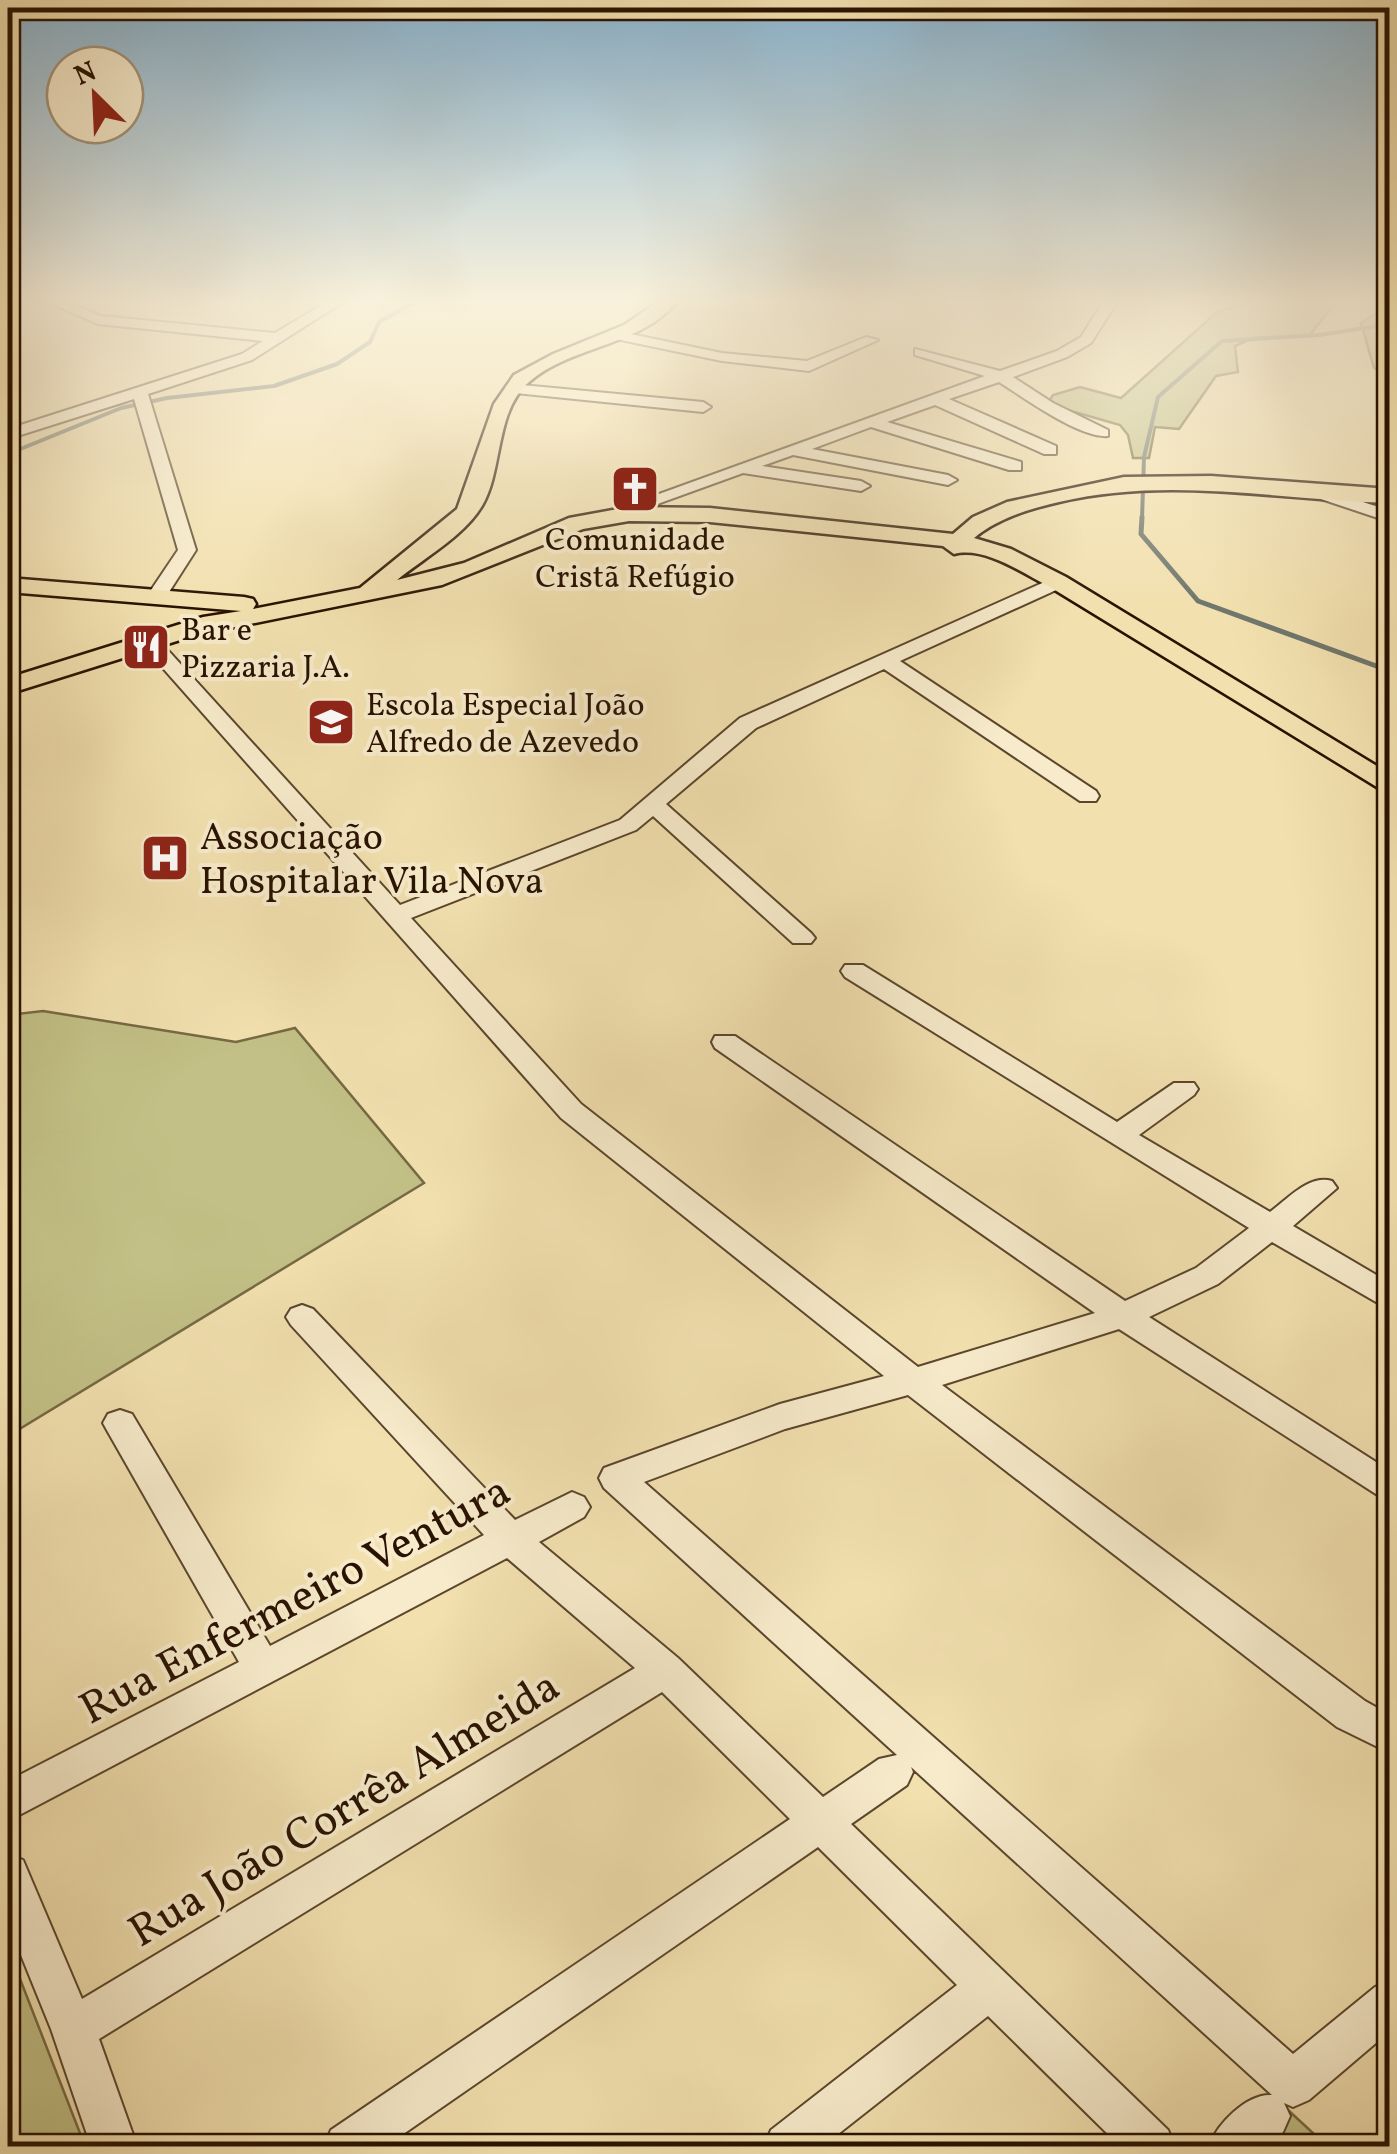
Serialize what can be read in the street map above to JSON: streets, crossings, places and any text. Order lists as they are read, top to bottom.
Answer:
{
  "streets": {
    "street": ["Rua Enfermeiro Ventura", "Rua João Corrêa Almeida"]
  },
  "places": {
    "church": ["Comunidade Cristã Refúgio"],
    "restaurant": ["Bar e Pizzaria J.A."],
    "school or university": ["Escola Especial João Alfredo de Azevedo"],
    "hospital": ["Associação Hospitalar Vila Nova"]
  },
  "north": "top left"
}
